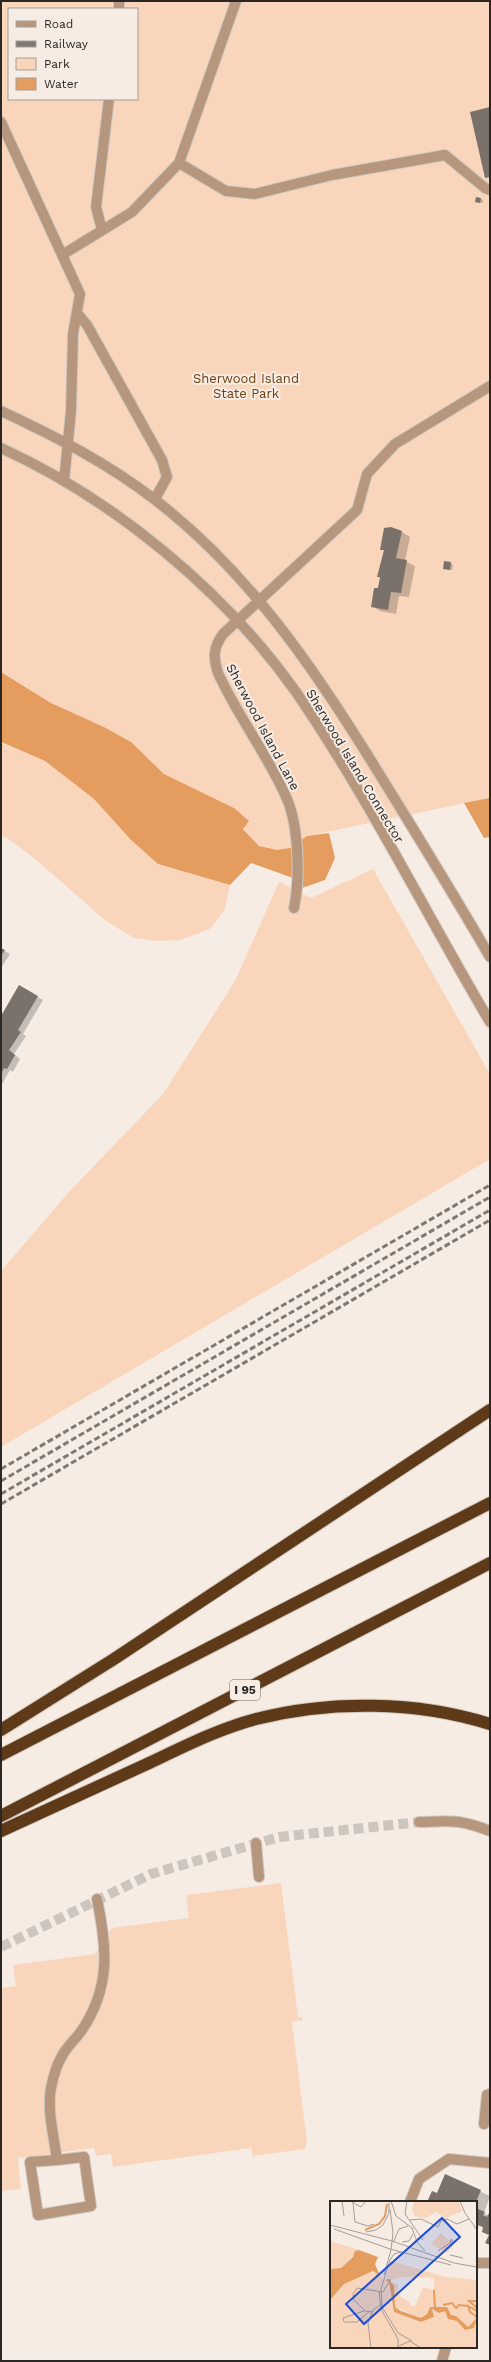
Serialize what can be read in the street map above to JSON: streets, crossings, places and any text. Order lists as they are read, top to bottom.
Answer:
{
  "streets": {
    "highway": ["I 95"],
    "street": ["Sherwood Island Lane", "Sherwood Island Connector"]
  },
  "crossings": [
    ["Sherwood Island Lane", "Sherwood Island Connector"]
  ],
  "parks": ["Sherwood Island State Park"],
  "legend": [
    "Road",
    "Railway",
    "Park",
    "Water"
  ]
}
